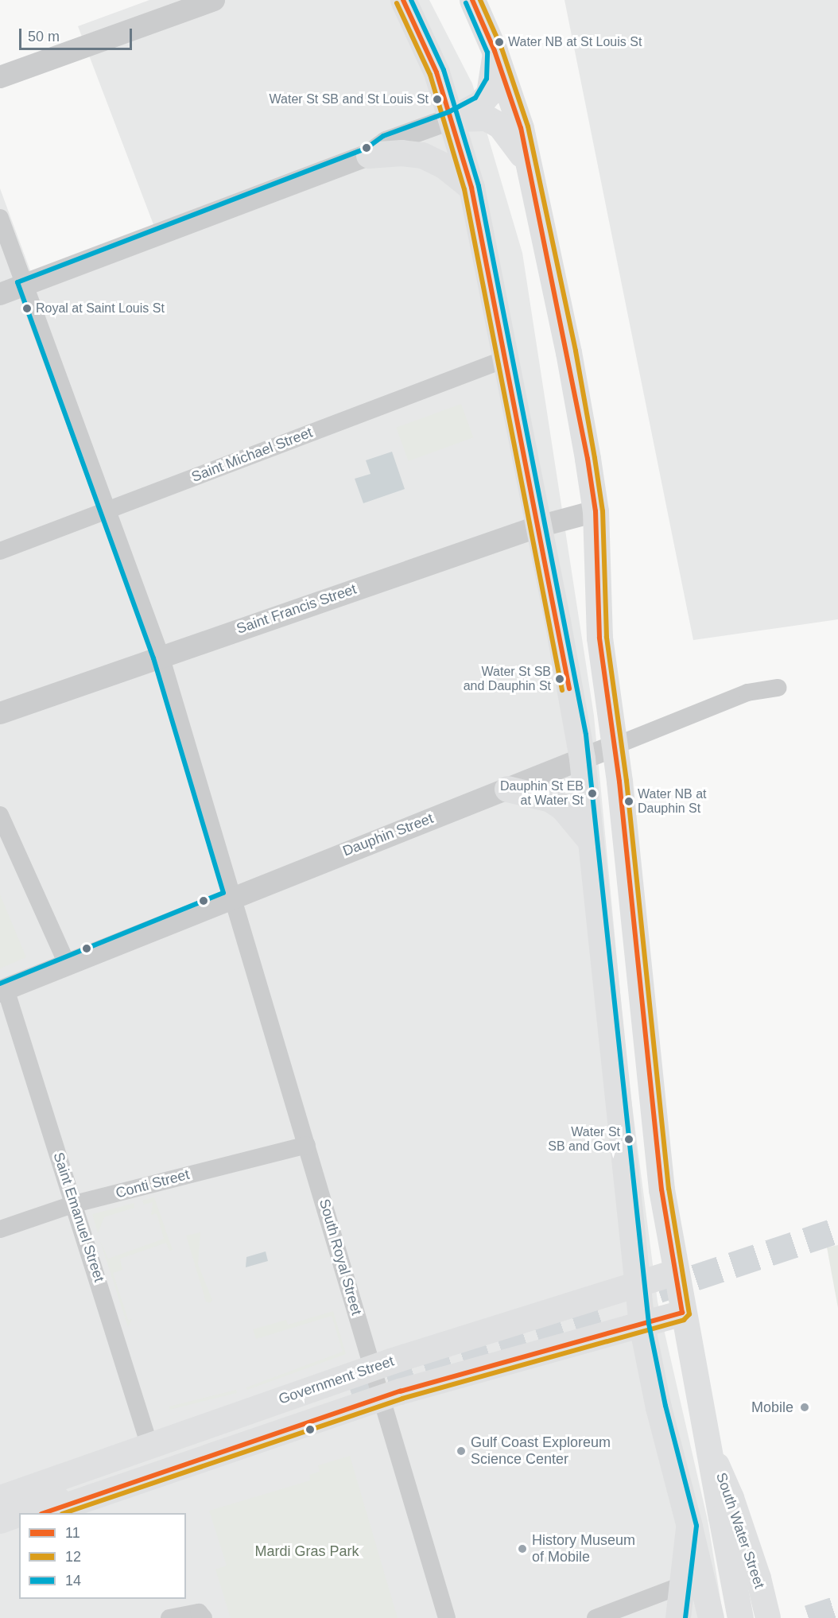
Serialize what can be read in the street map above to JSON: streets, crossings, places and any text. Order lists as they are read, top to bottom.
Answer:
{
  "streets": {
    "main road": ["Government Street", "South Water Street"],
    "street": [
      "Saint Michael Street",
      "Saint Francis Street",
      "Dauphin Street",
      "Conti Street",
      "Saint Emanuel Street",
      "South Royal Street"
    ]
  },
  "crossings": [
    ["Saint Michael Street", "South Royal Street"],
    ["Saint Francis Street", "South Royal Street"],
    ["Saint Francis Street", "South Water Street"],
    ["Dauphin Street", "Saint Emanuel Street"],
    ["Dauphin Street", "South Royal Street"],
    ["Dauphin Street", "South Water Street"],
    ["Conti Street", "Saint Emanuel Street"],
    ["Conti Street", "South Royal Street"],
    ["Saint Emanuel Street", "Government Street"],
    ["South Royal Street", "Government Street"],
    ["Government Street", "South Water Street"]
  ],
  "parks": ["Mardi Gras Park"],
  "places": [
    "Water NB at St Louis St",
    "Water St SB and St Louis St",
    "Royal at Saint Louis St",
    "Water St SB and Dauphin St",
    "Dauphin St EB at Water St",
    "Water NB at Dauphin St",
    "Water St SB and Govt",
    "Mobile",
    "Gulf Coast Exploreum Science Center",
    "History Museum of Mobile"
  ],
  "lines": ["transit line 11", "transit line 12", "transit line 14"],
  "legend": ["11", "12", "14"],
  "scale_bar": "50 m"
}
